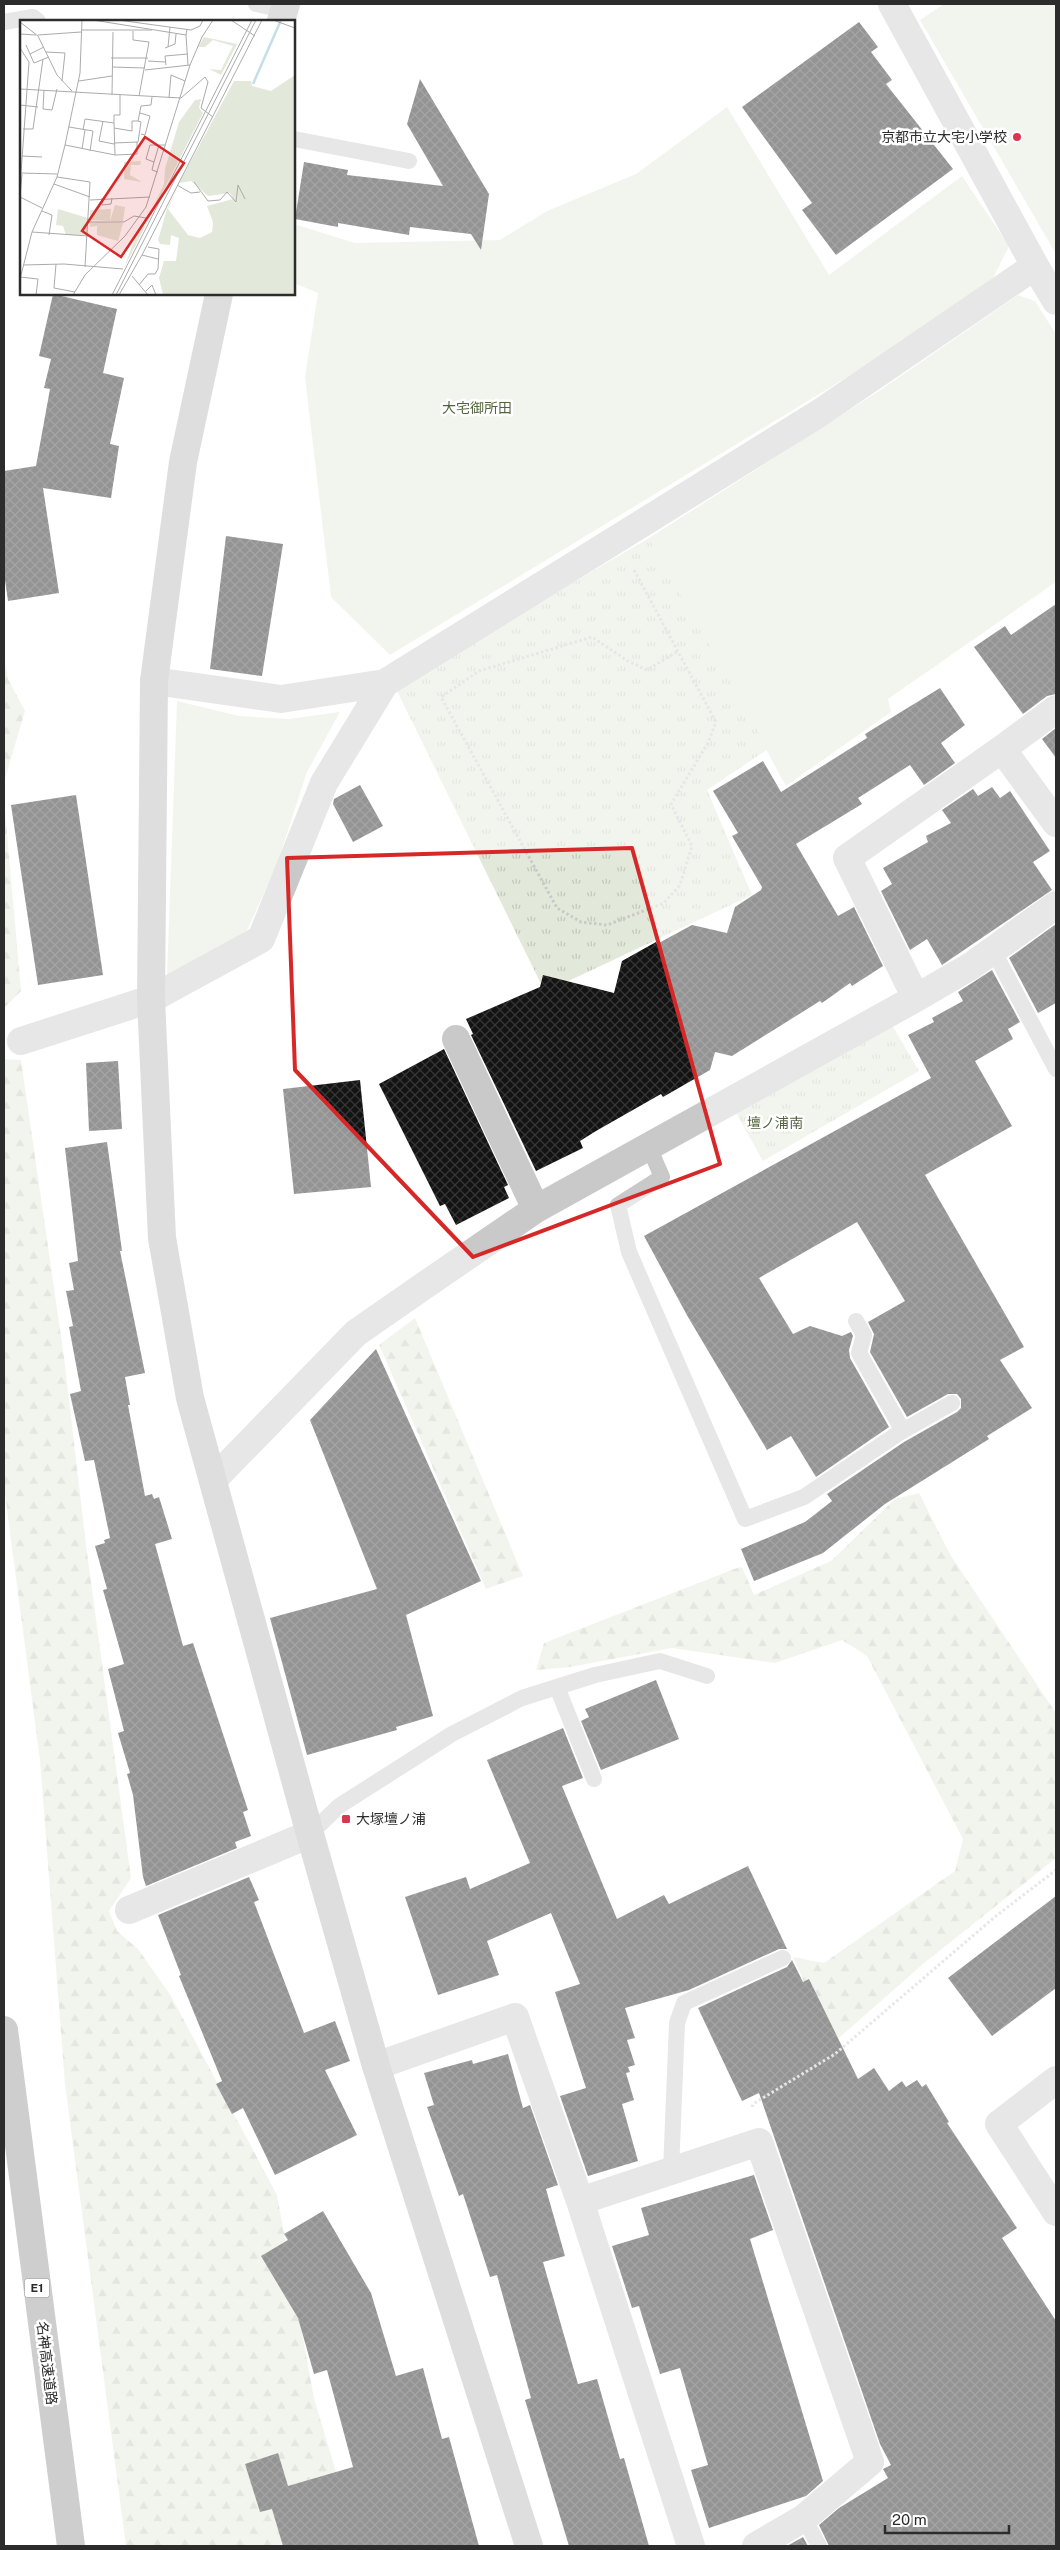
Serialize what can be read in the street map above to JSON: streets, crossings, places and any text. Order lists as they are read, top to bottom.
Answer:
{
  "streets": {
    "highway": ["E1", "名神高速道路"]
  },
  "parks": ["大宅御所田", "壇ノ浦南"],
  "places": {
    "other": ["京都市立大宅小学校"],
    "transit": ["大塚壇ノ浦"]
  },
  "scale_bar": "20 m"
}
